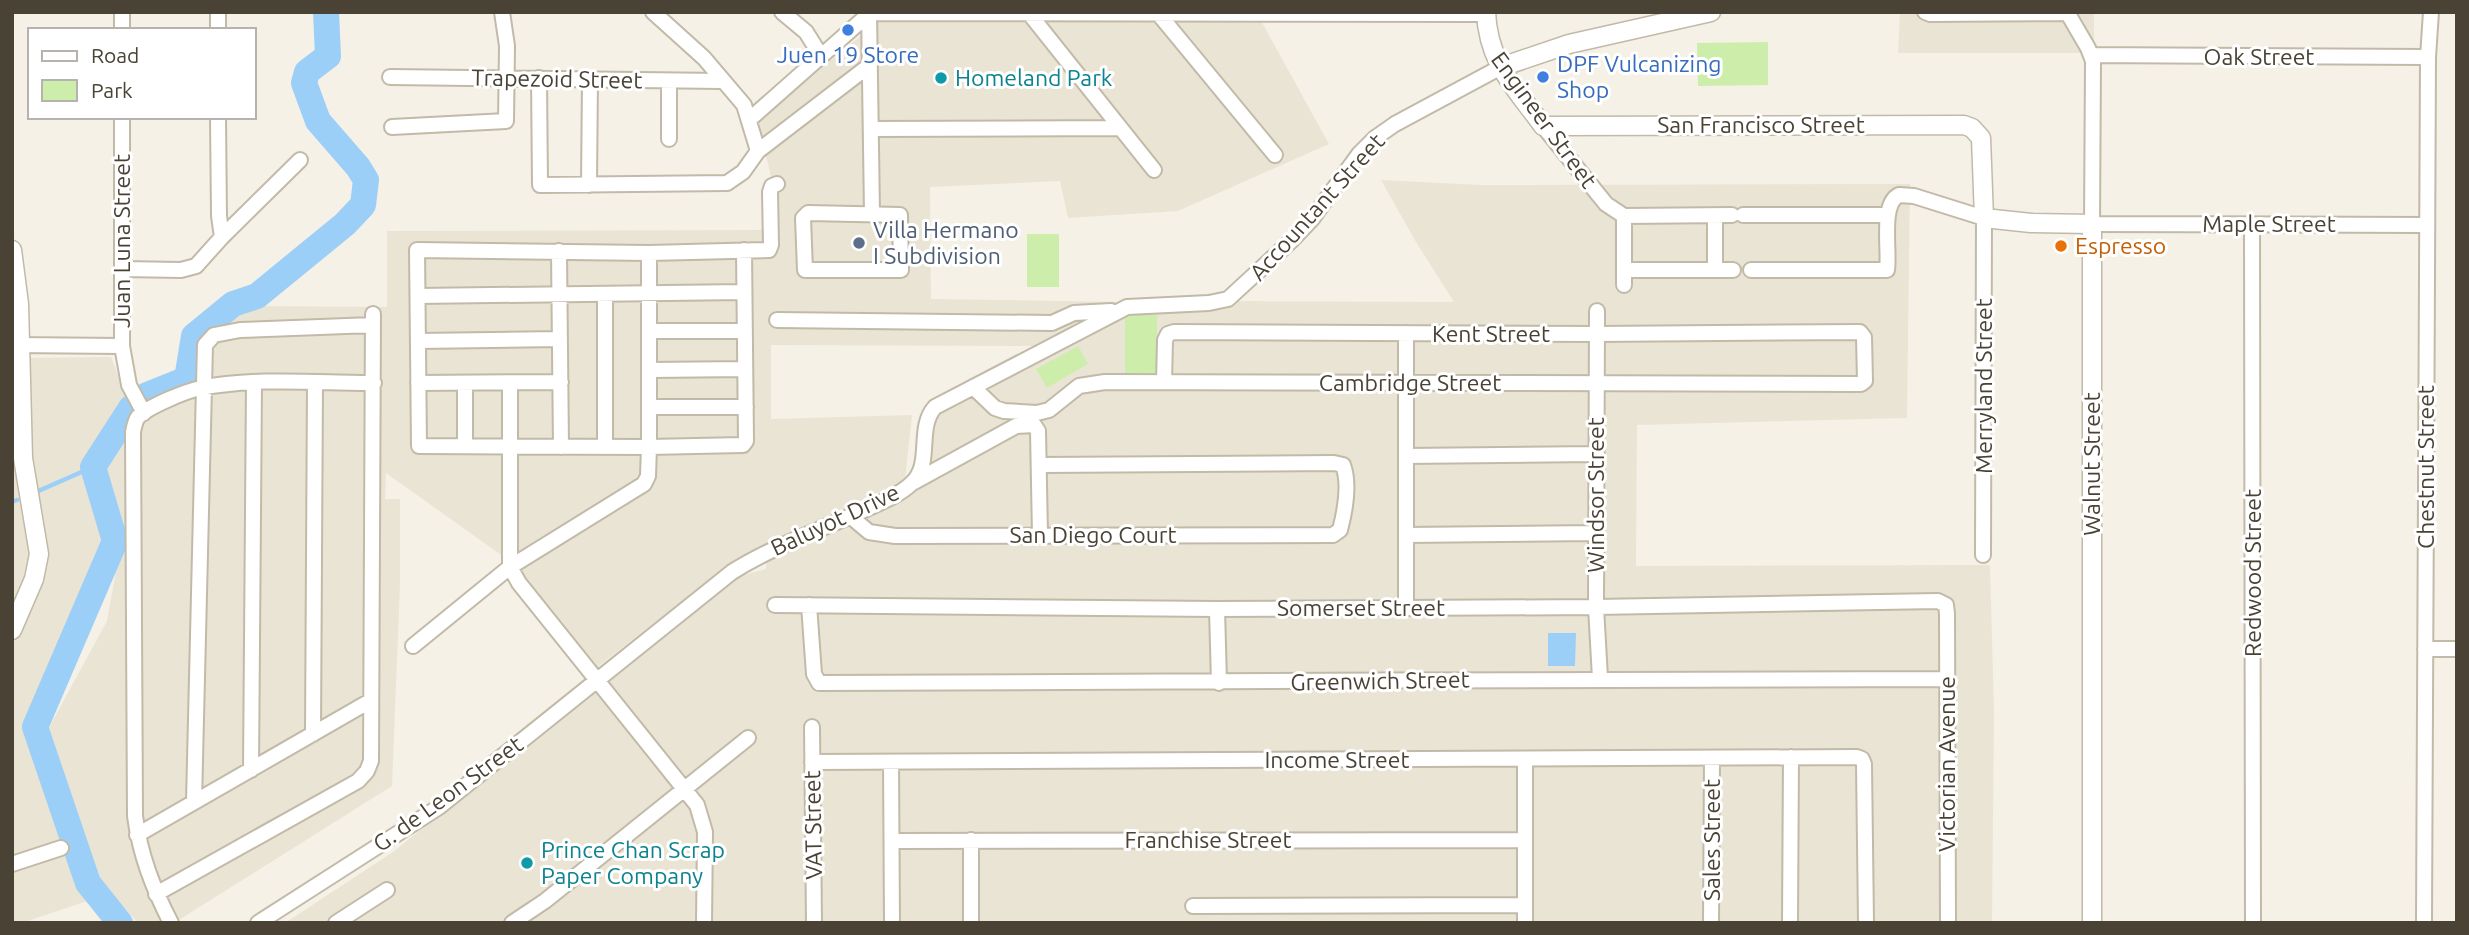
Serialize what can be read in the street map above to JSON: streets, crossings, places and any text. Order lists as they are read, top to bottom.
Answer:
{
  "streets": {
    "street": [
      "Oak Street",
      "Trapezoid Street",
      "Engineer Street",
      "San Francisco Street",
      "Accountant Street",
      "Maple Street",
      "Juan Luna Street",
      "Kent Street",
      "Cambridge Street",
      "Merryland Street",
      "Walnut Street",
      "Chestnut Street",
      "Windsor Street",
      "Baluyot Drive",
      "San Diego Court",
      "Redwood Street",
      "Somerset Street",
      "Greenwich Street",
      "Income Street",
      "Victorian Avenue",
      "G. de Leon Street",
      "VAT Street",
      "Franchise Street",
      "Sales Street"
    ]
  },
  "crossings": [
    ["Oak Street", "Walnut Street"],
    ["Oak Street", "Chestnut Street"],
    ["Engineer Street", "San Francisco Street"],
    ["Engineer Street", "Accountant Street"],
    ["San Francisco Street", "Maple Street"],
    ["San Francisco Street", "Merryland Street"],
    ["Accountant Street", "Baluyot Drive"],
    ["Maple Street", "Merryland Street"],
    ["Maple Street", "Walnut Street"],
    ["Maple Street", "Chestnut Street"],
    ["Maple Street", "Redwood Street"],
    ["Kent Street", "Cambridge Street"],
    ["Kent Street", "Windsor Street"],
    ["Cambridge Street", "Windsor Street"],
    ["Cambridge Street", "Baluyot Drive"],
    ["Windsor Street", "Somerset Street"],
    ["Windsor Street", "Greenwich Street"],
    ["Baluyot Drive", "San Diego Court"],
    ["Baluyot Drive", "G. de Leon Street"],
    ["Somerset Street", "Greenwich Street"],
    ["Somerset Street", "Victorian Avenue"],
    ["Greenwich Street", "Victorian Avenue"],
    ["Income Street", "VAT Street"],
    ["Income Street", "Sales Street"]
  ],
  "places": [
    "Juen 19 Store",
    "DPF Vulcanizing Shop",
    "Homeland Park",
    "Villa Hermano I Subdivision",
    "Espresso",
    "Prince Chan Scrap Paper Company"
  ],
  "legend": ["Road", "Park"]
}
